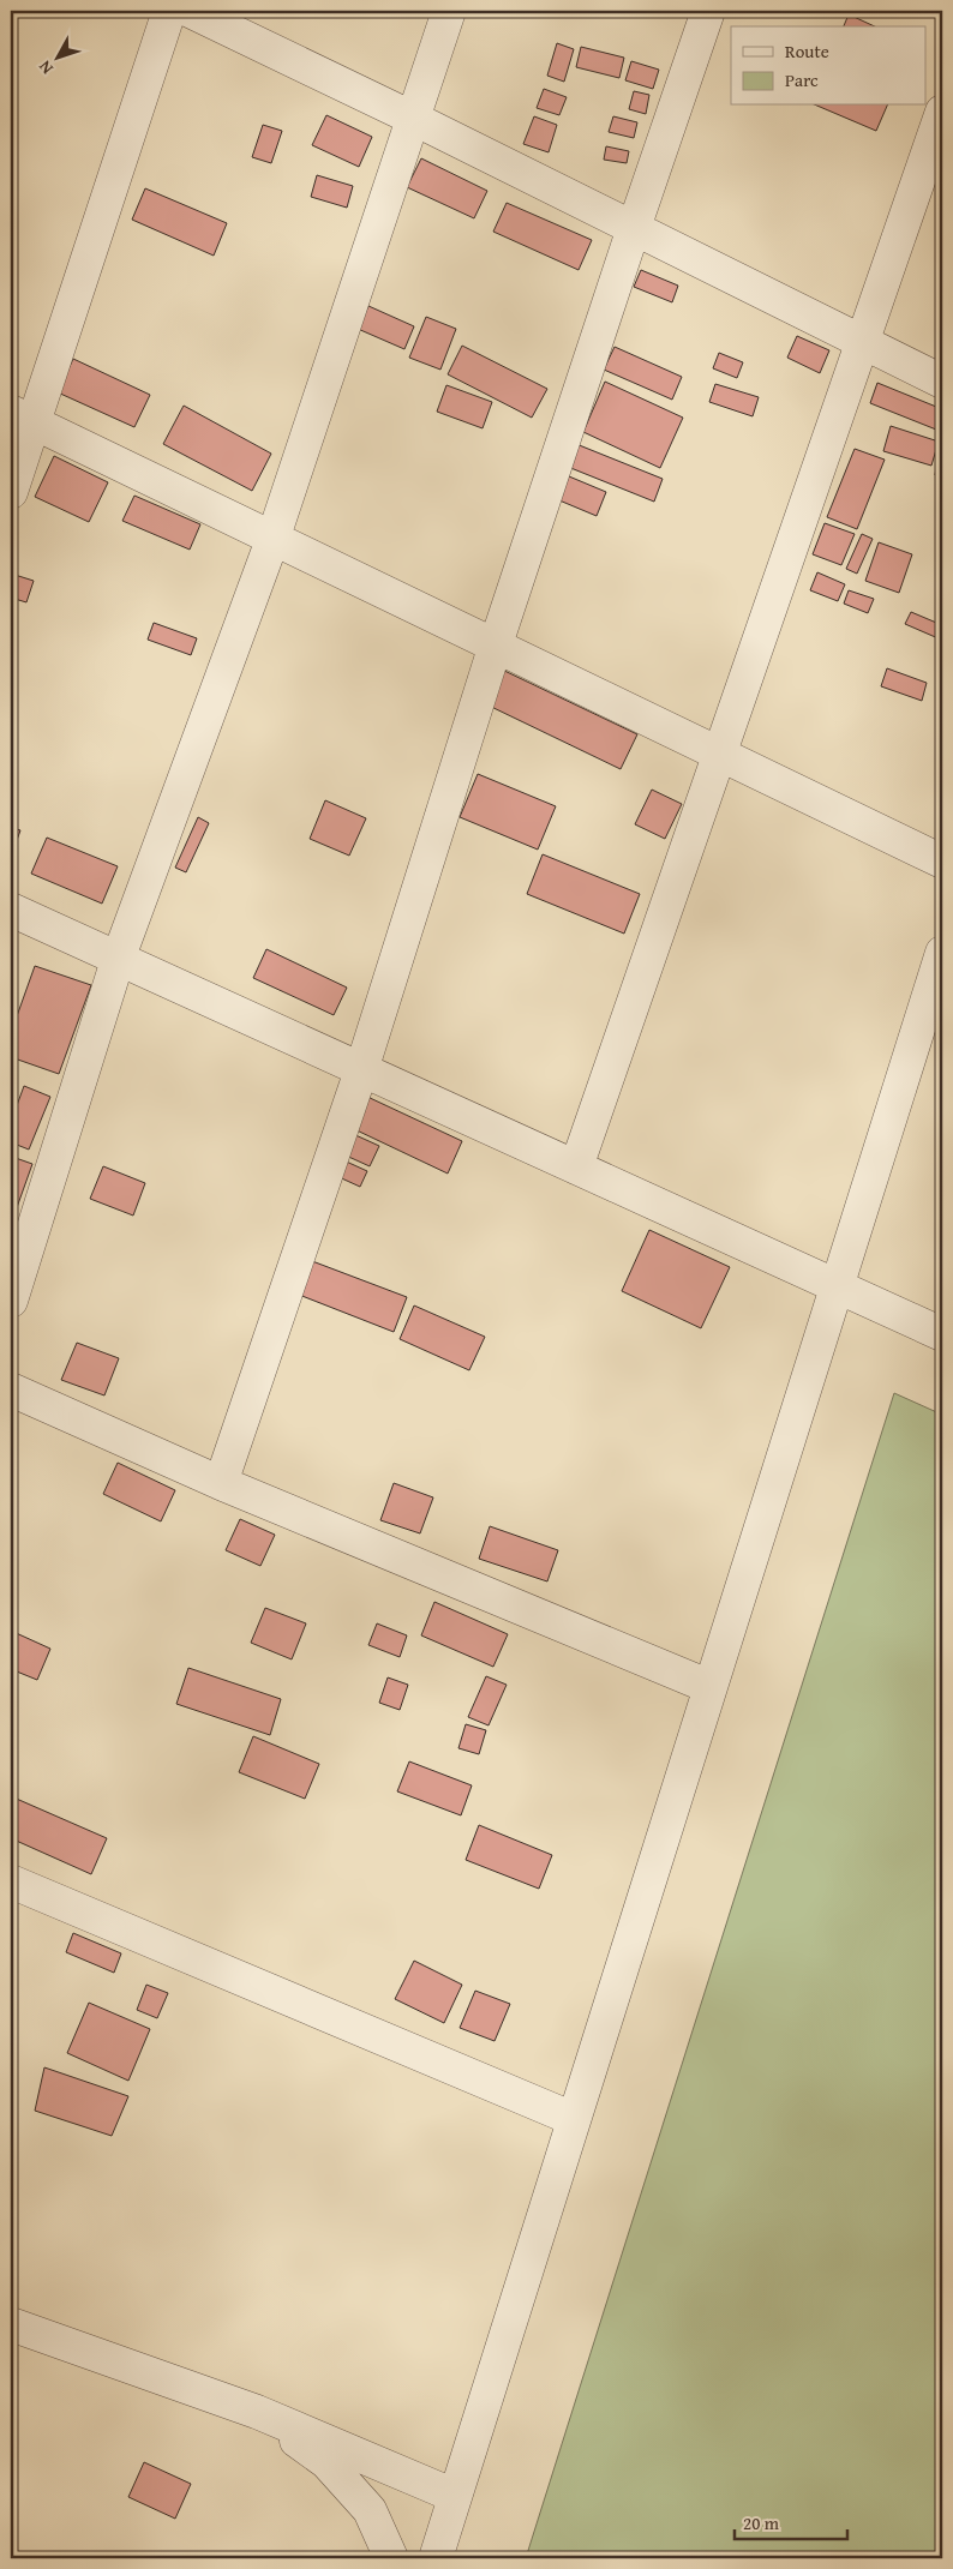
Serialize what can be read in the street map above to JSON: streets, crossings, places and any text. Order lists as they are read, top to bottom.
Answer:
{
  "legend": ["Route", "Parc"],
  "scale_bar": "20 m",
  "north": "bottom left"
}
